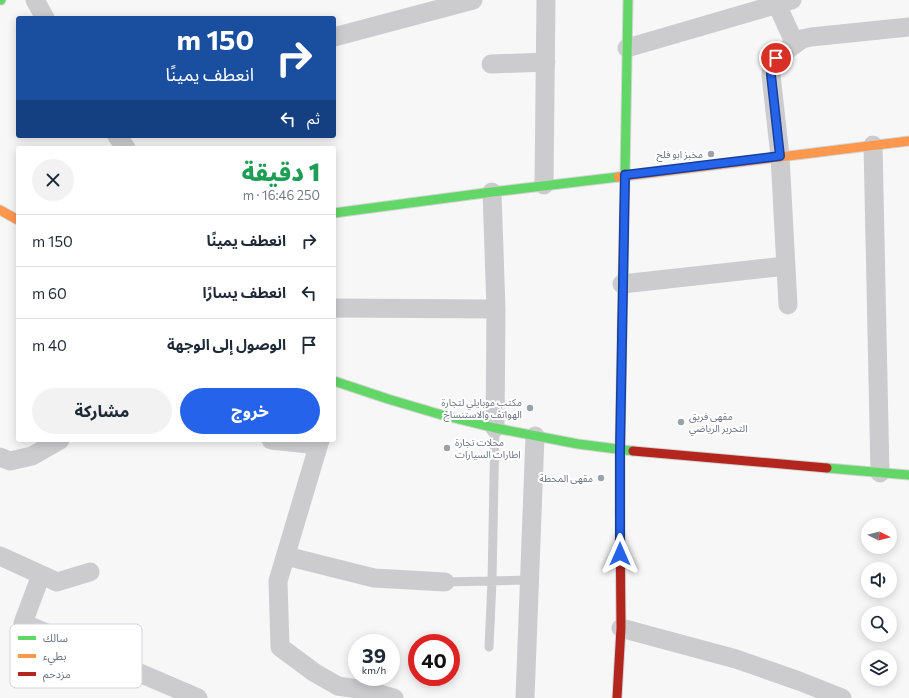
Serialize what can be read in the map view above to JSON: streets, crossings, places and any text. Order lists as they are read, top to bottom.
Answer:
{
  "places": [
    "مخبز ابو فلح",
    "مكتب موبايلي لتجارة الهواتف والاستنساخ",
    "مقهى فريق التحرير الرياضي",
    "محلات تجارة اطارات السيارات",
    "مقهى المحطة"
  ],
  "legend": ["سالك", "بطيء", "مزدحم"],
  "north": "right",
  "page": {
    "turn": ["150 m", "انعطف يمينًا"],
    "then": "ثم",
    "heading": ["1 دقيقة", "250 m · 16:46"],
    "list": [
      {
        "name": "انعطف يمينًا",
        "value": "150 m"
      },
      {
        "name": "انعطف يسارًا",
        "value": "60 m"
      },
      {
        "name": "الوصول إلى الوجهة",
        "value": "40 m"
      }
    ],
    "buttons": ["خروج", "مشاركة"],
    "speed": "39 km/h",
    "limit": "40"
  }
}
